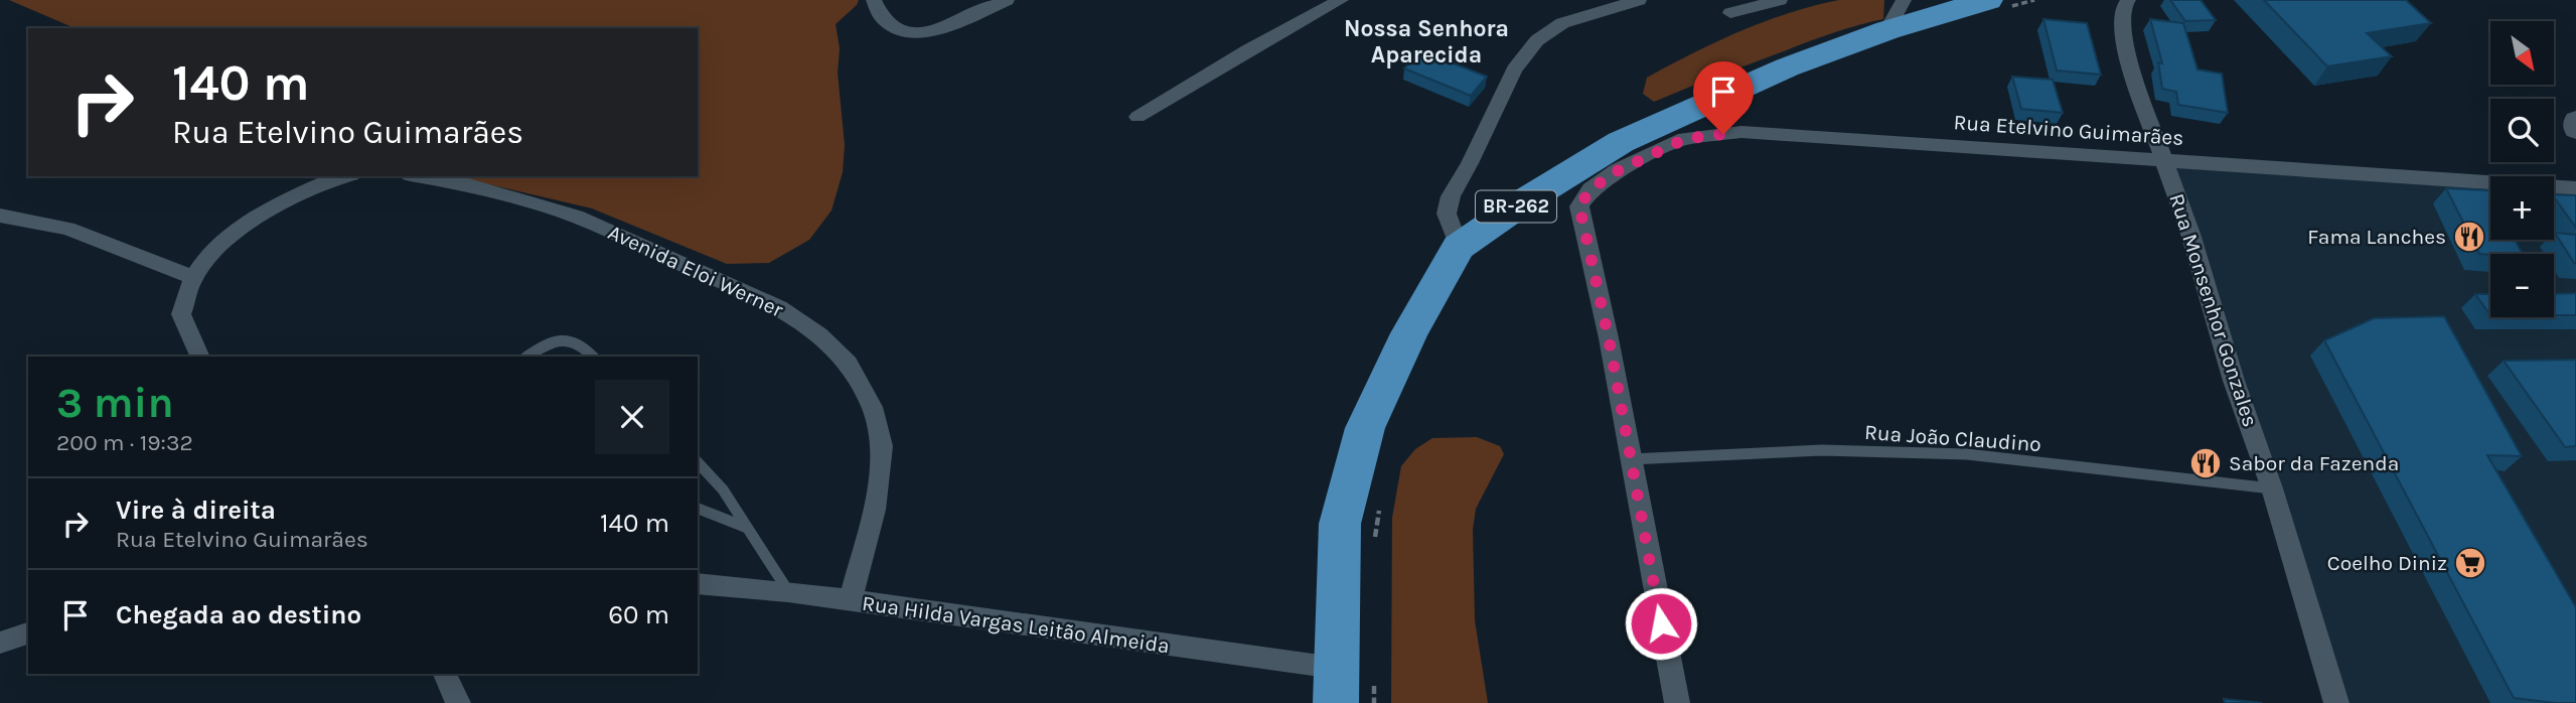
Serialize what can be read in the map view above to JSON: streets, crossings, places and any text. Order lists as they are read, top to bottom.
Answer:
{
  "streets": {
    "highway": ["BR-262"],
    "street": [
      "Rua Etelvino Guimarães",
      "Avenida Eloi Werner",
      "Rua Monsenhor Gonzales",
      "Rua Hilda Vargas Leitão Almeida"
    ],
    "lane": ["Rua João Claudino"]
  },
  "crossings": [
    ["Rua Etelvino Guimarães", "Rua Monsenhor Gonzales"],
    ["Rua Etelvino Guimarães", "Rua João Claudino"],
    ["BR-262", "Rua Hilda Vargas Leitão Almeida"],
    ["Avenida Eloi Werner", "Rua Hilda Vargas Leitão Almeida"],
    ["Rua Monsenhor Gonzales", "Rua João Claudino"]
  ],
  "districts": ["Nossa Senhora Aparecida"],
  "places": {
    "restaurant": ["Fama Lanches", "Sabor da Fazenda"],
    "supermarket": ["Coelho Diniz"]
  },
  "north": "bottom right",
  "page": {
    "map_buttons": ["+", "−"],
    "turn": ["140 m", "Rua Etelvino Guimarães"],
    "heading": ["3 min", "200 m · 19:32"],
    "list": [
      {
        "name": "Vire à direita",
        "note": "Rua Etelvino Guimarães",
        "value": "140 m"
      },
      {
        "name": "Chegada ao destino",
        "value": "60 m"
      }
    ]
  }
}
